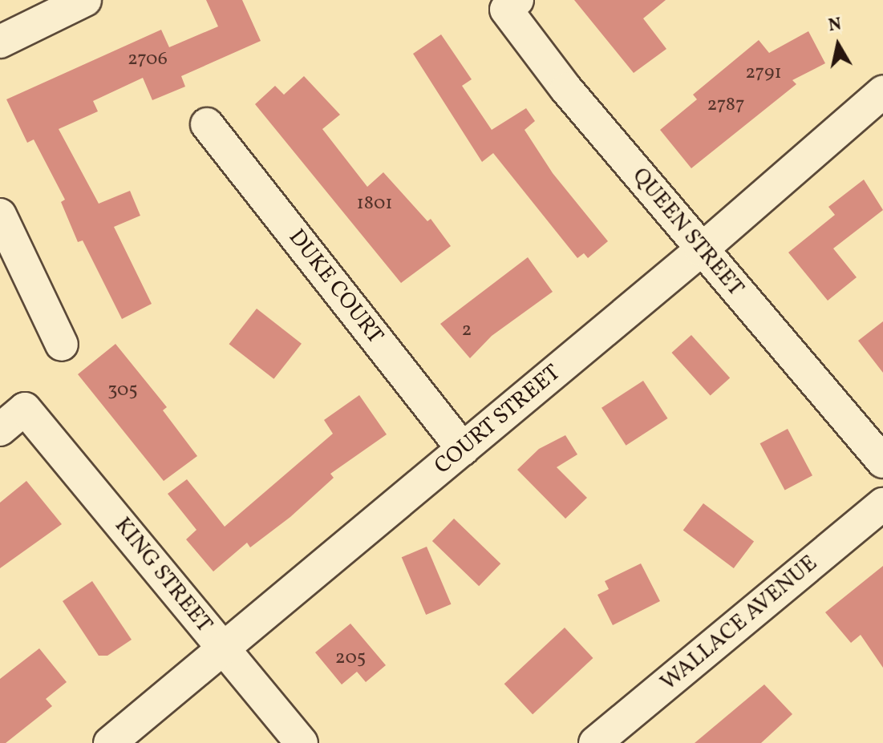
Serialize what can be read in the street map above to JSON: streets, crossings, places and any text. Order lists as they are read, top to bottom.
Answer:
{
  "streets": {
    "street": [
      "QUEEN STREET",
      "DUKE COURT",
      "COURT STREET",
      "KING STREET",
      "WALLACE AVENUE"
    ]
  },
  "crossings": [
    ["QUEEN STREET", "COURT STREET"],
    ["DUKE COURT", "COURT STREET"],
    ["COURT STREET", "KING STREET"]
  ],
  "house_numbers": [
    "2706",
    "2791",
    "2787",
    "1801",
    "2",
    "305",
    "205"
  ],
  "north": "top"
}
